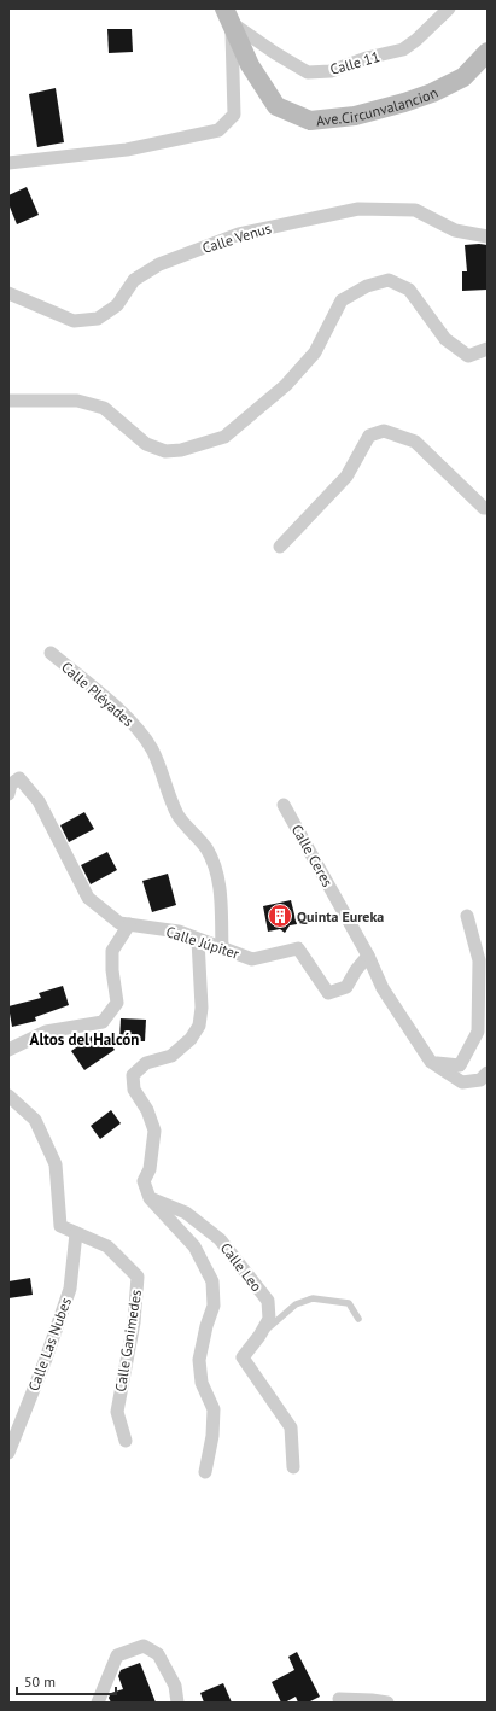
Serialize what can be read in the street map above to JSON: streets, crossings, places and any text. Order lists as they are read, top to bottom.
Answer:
{
  "streets": {
    "street": [
      "Calle 11",
      "Ave.Circunvalancion",
      "Calle Venus",
      "Calle Pléyades",
      "Calle Ceres",
      "Calle Júpiter",
      "Calle Leo",
      "Calle Ganimedes",
      "Calle Las Nubes"
    ]
  },
  "crossings": [
    ["Calle 11", "Ave.Circunvalancion"],
    ["Calle Pléyades", "Calle Júpiter"],
    ["Calle Ceres", "Calle Júpiter"],
    ["Calle Ganimedes", "Calle Las Nubes"]
  ],
  "districts": ["Altos del Halcón"],
  "places": {
    "building": ["Quinta Eureka"]
  },
  "scale_bar": "50 m"
}
